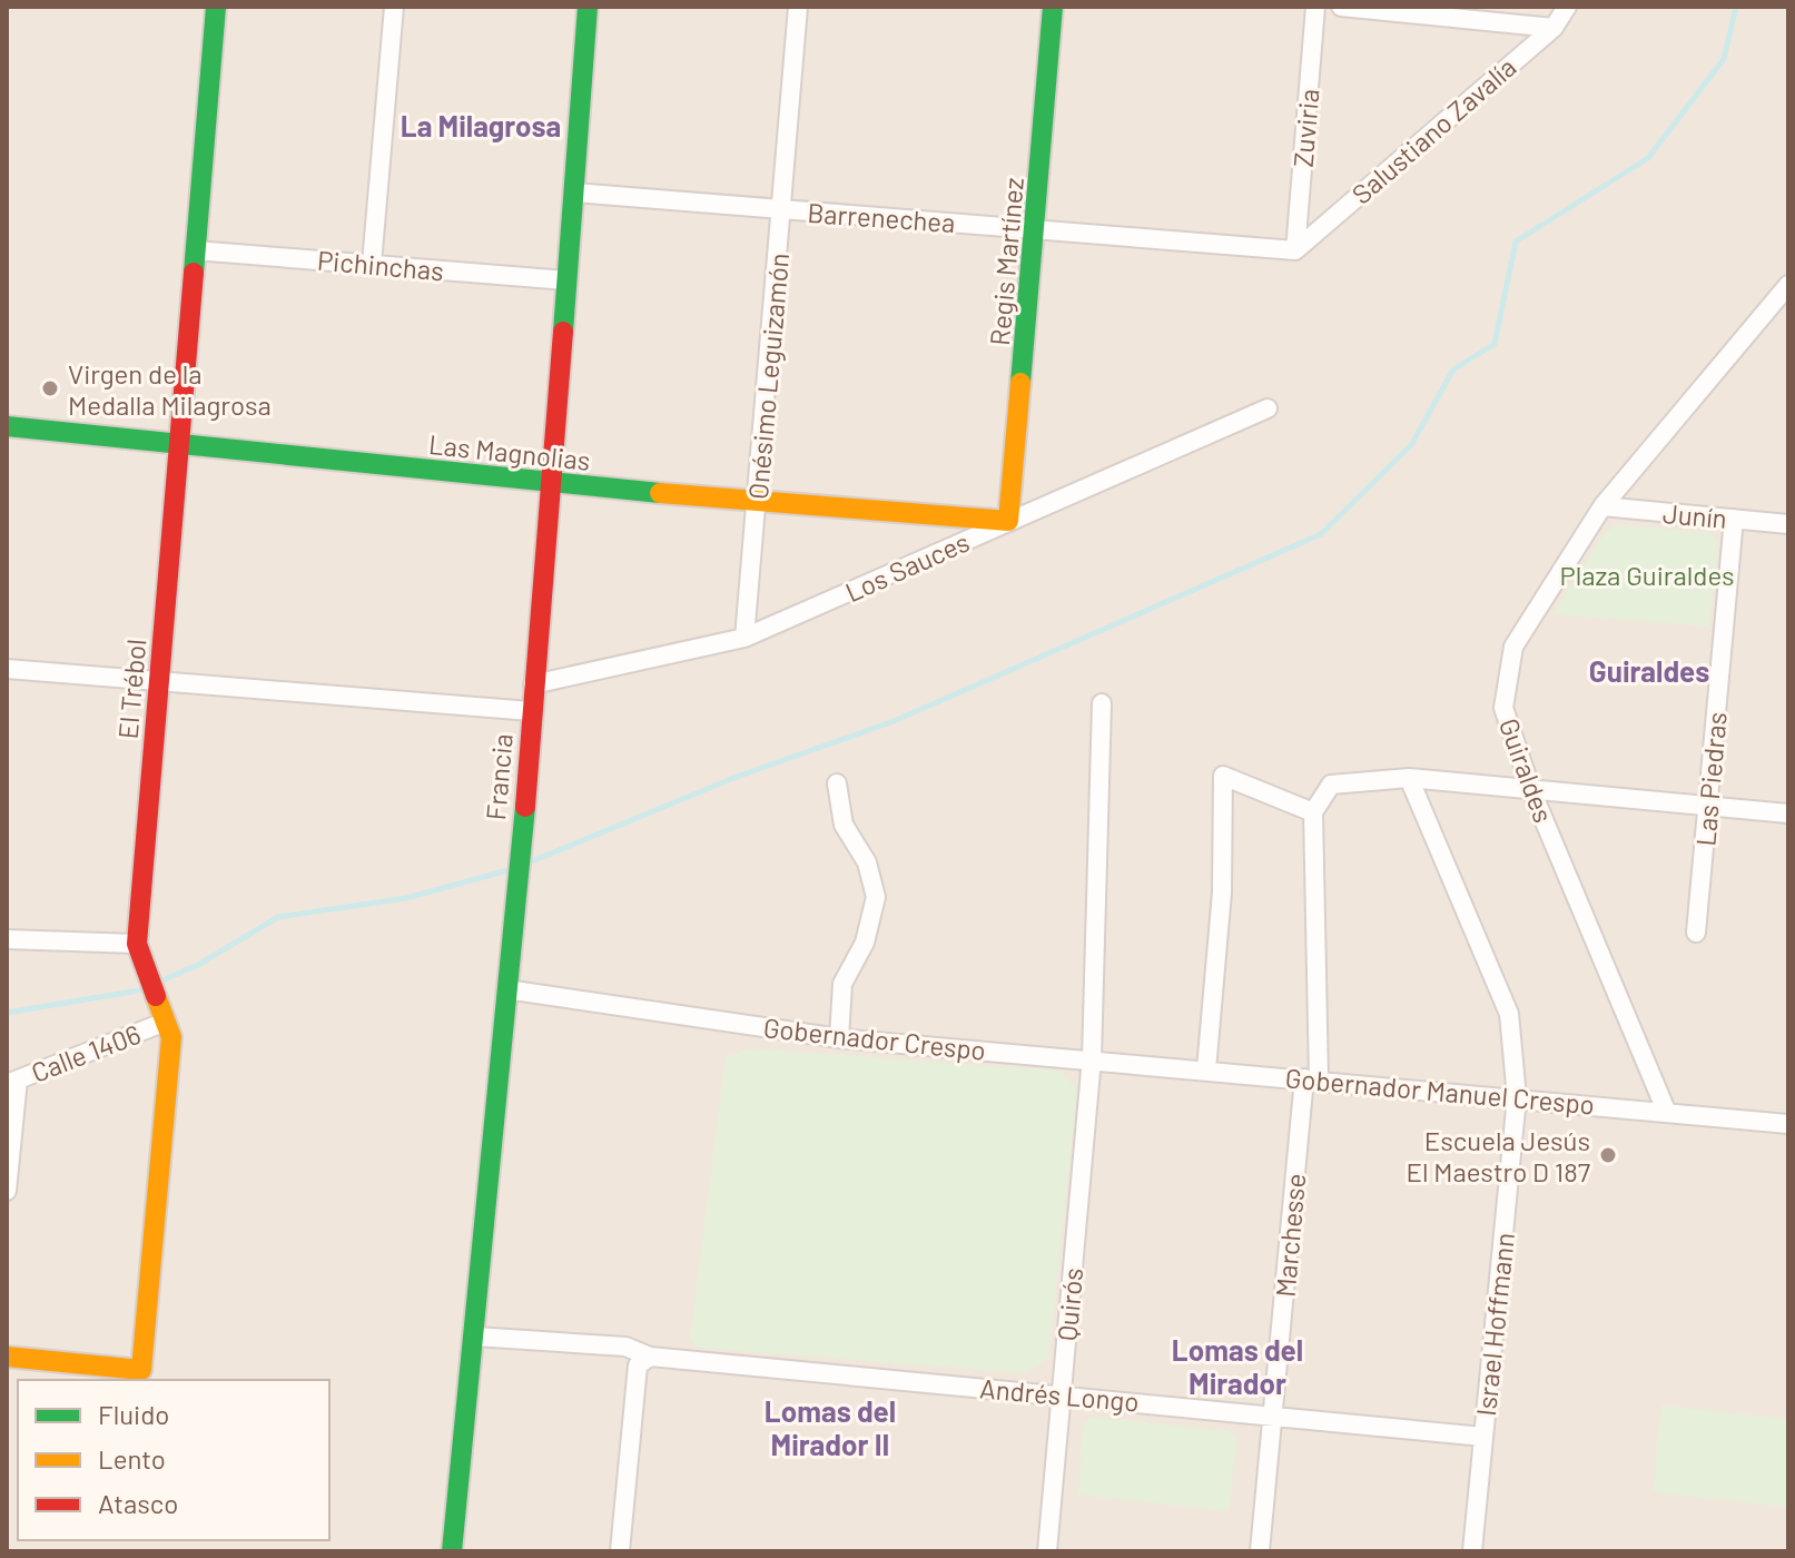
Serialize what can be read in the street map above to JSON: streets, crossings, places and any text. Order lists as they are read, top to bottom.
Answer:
{
  "streets": {
    "street": [
      "Zuviria",
      "Salustiano Zavalía",
      "Barrenechea",
      "Regis Martínez",
      "Pichinchas",
      "Onésimo Leguizamón",
      "Las Magnolias",
      "Junín",
      "Los Sauces",
      "El Trébol",
      "Guiraldes",
      "Francia",
      "Las Piedras",
      "Gobernador Crespo",
      "Calle 1406",
      "Gobernador Manuel Crespo",
      "Marchesse",
      "Quirós",
      "Israel Hoffmann",
      "Andrés Longo"
    ]
  },
  "crossings": [
    ["Zuviria", "Salustiano Zavalía"],
    ["Zuviria", "Barrenechea"],
    ["Salustiano Zavalía", "Barrenechea"],
    ["Barrenechea", "Regis Martínez"],
    ["Barrenechea", "Onésimo Leguizamón"],
    ["Barrenechea", "Francia"],
    ["Regis Martínez", "Las Magnolias"],
    ["Regis Martínez", "Los Sauces"],
    ["Pichinchas", "El Trébol"],
    ["Pichinchas", "Francia"],
    ["Onésimo Leguizamón", "Las Magnolias"],
    ["Onésimo Leguizamón", "Los Sauces"],
    ["Las Magnolias", "Los Sauces"],
    ["Las Magnolias", "El Trébol"],
    ["Las Magnolias", "Francia"],
    ["Junín", "Guiraldes"],
    ["Junín", "Las Piedras"],
    ["Los Sauces", "Francia"],
    ["El Trébol", "Calle 1406"],
    ["Guiraldes", "Gobernador Manuel Crespo"],
    ["Francia", "Gobernador Crespo"],
    ["Francia", "Andrés Longo"],
    ["Gobernador Crespo", "Gobernador Manuel Crespo"],
    ["Gobernador Crespo", "Quirós"],
    ["Gobernador Manuel Crespo", "Marchesse"],
    ["Gobernador Manuel Crespo", "Quirós"],
    ["Gobernador Manuel Crespo", "Israel Hoffmann"],
    ["Marchesse", "Andrés Longo"],
    ["Quirós", "Andrés Longo"],
    ["Israel Hoffmann", "Andrés Longo"]
  ],
  "districts": [
    "La Milagrosa",
    "Guiraldes",
    "Lomas del Mirador",
    "Lomas del Mirador II"
  ],
  "parks": ["Plaza Guiraldes"],
  "places": ["Virgen de la Medalla Milagrosa", "Escuela Jesús El Maestro D 187"],
  "legend": ["Fluido", "Lento", "Atasco"]
}
